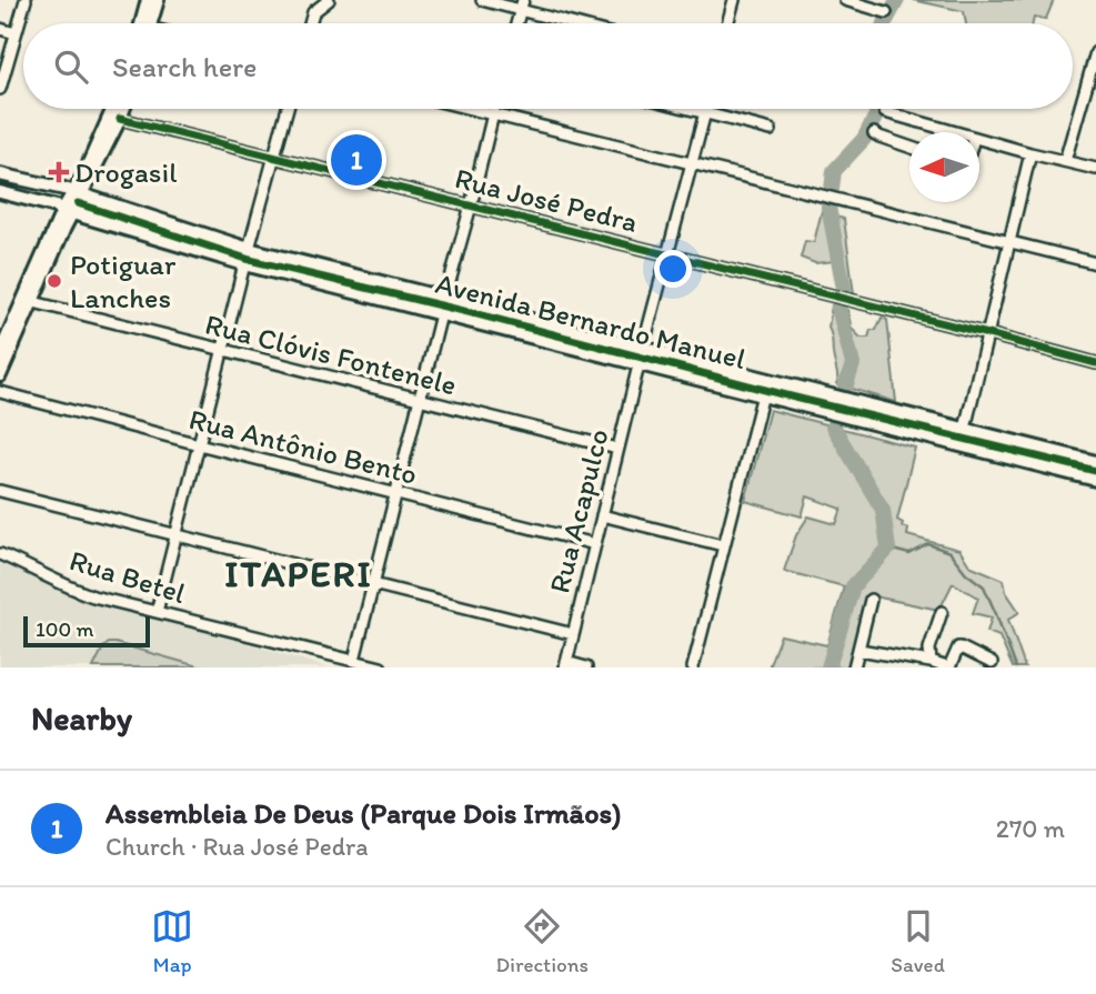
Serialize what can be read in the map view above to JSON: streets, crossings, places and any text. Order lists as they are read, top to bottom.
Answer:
{
  "streets": {
    "main road": ["Avenida Bernardo Manuel"],
    "street": [
      "Rua José Pedra",
      "Rua Clóvis Fontenele",
      "Rua Antônio Bento",
      "Rua Acapulco",
      "Rua Betel"
    ]
  },
  "crossings": [
    ["Avenida Bernardo Manuel", "Rua Acapulco"],
    ["Rua Clóvis Fontenele", "Rua Acapulco"],
    ["Rua Antônio Bento", "Rua Acapulco"]
  ],
  "districts": ["ITAPERI"],
  "places": {
    "health": ["Drogasil"],
    "other": ["Potiguar Lanches"]
  },
  "scale_bar": "100 m",
  "north": "left",
  "page": {
    "search": "Search here",
    "pins": "1",
    "scale": "100 m",
    "heading": "Nearby",
    "list": [
      {
        "mark": "1",
        "name": "Assembleia De Deus (Parque Dois Irmãos)",
        "note": "Church · Rua José Pedra",
        "value": "270 m"
      }
    ],
    "nav": ["Map", "Directions", "Saved"]
  }
}
